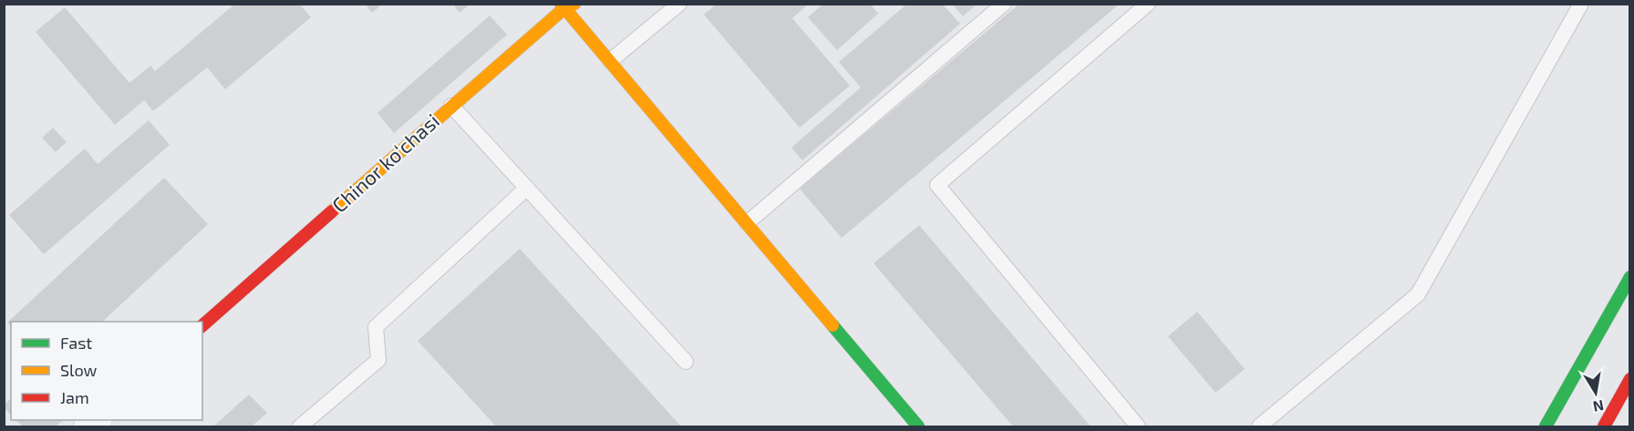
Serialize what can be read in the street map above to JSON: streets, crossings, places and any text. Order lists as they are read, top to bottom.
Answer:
{
  "streets": {
    "main road": ["Chinor ko‘chasi"]
  },
  "legend": ["Fast", "Slow", "Jam"],
  "north": "bottom"
}
